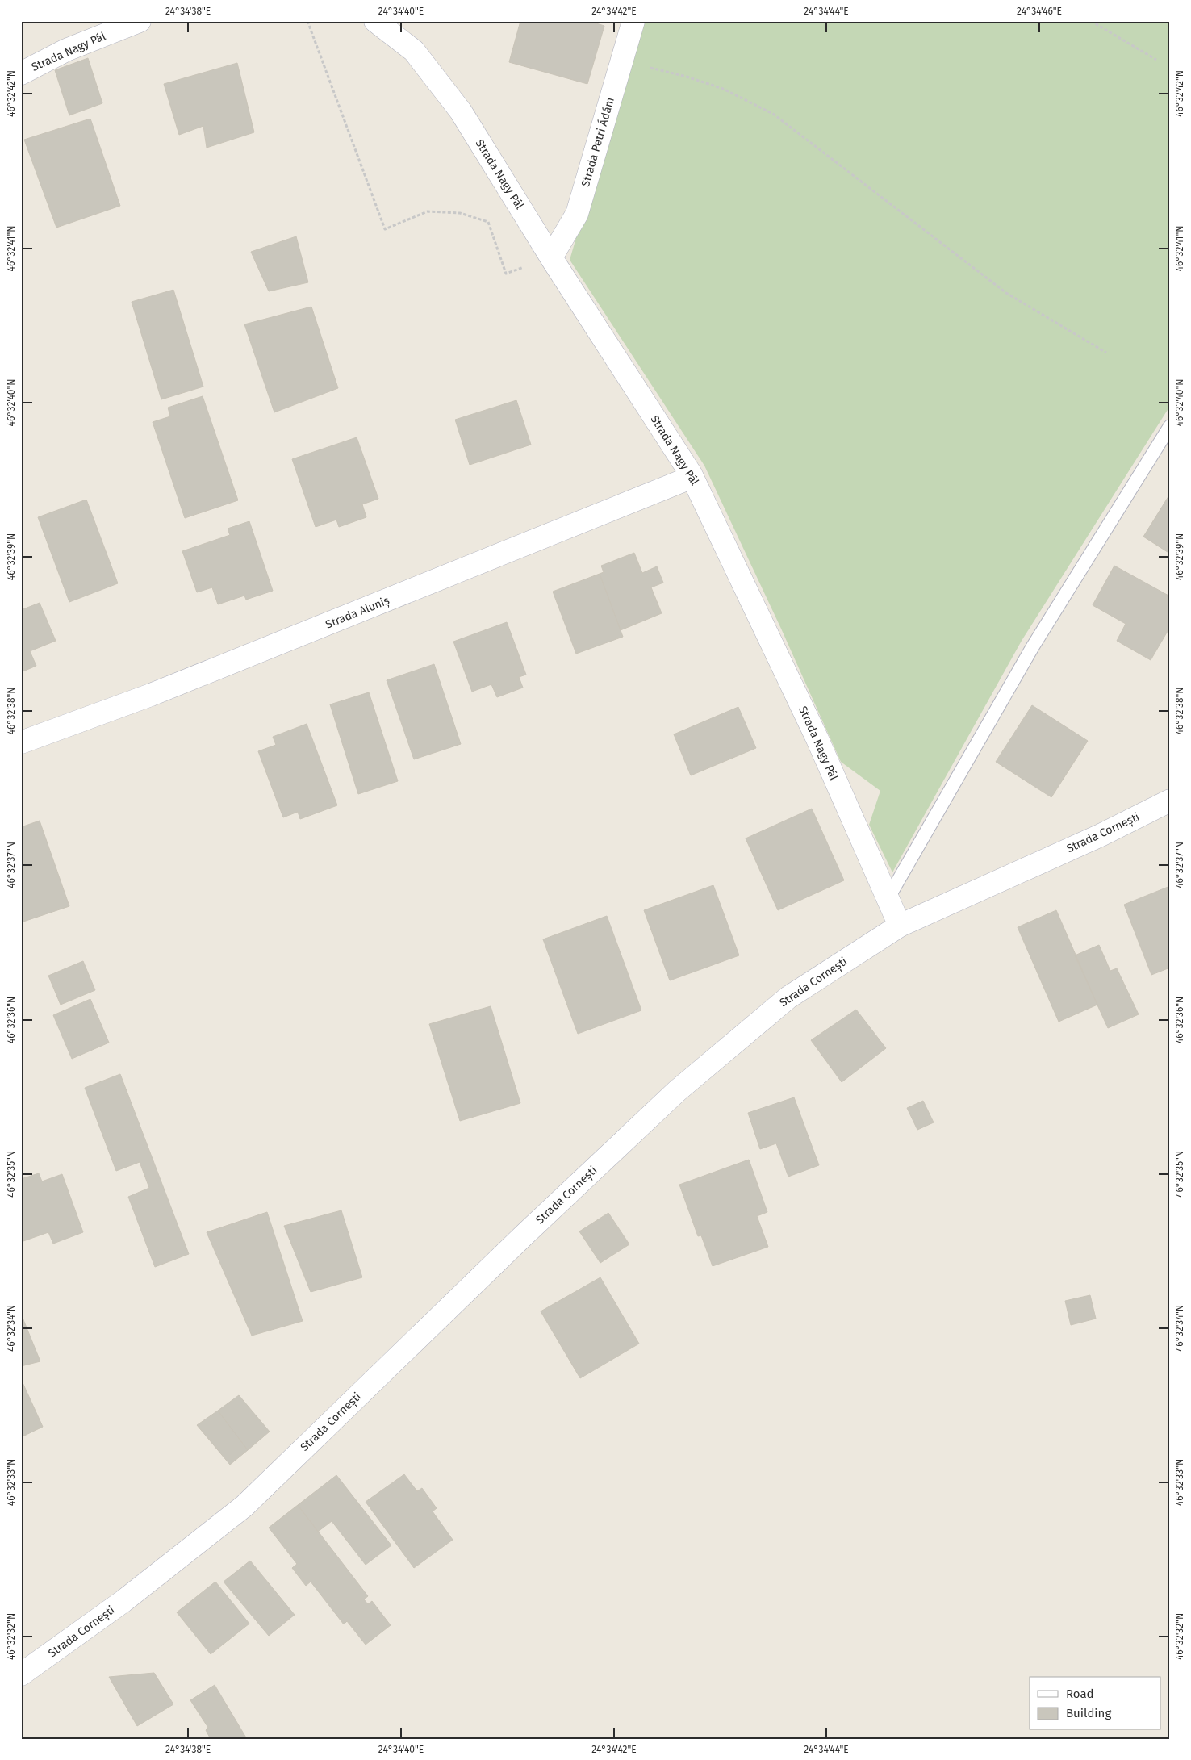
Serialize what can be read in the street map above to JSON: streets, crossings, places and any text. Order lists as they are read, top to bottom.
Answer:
{
  "streets": {
    "street": [
      "Strada Nagy Pál",
      "Strada Petri Ádám",
      "Strada Aluniș",
      "Strada Cornești"
    ]
  },
  "crossings": [
    ["Strada Nagy Pál", "Strada Petri Ádám"],
    ["Strada Nagy Pál", "Strada Aluniș"],
    ["Strada Nagy Pál", "Strada Cornești"]
  ],
  "legend": ["Road", "Building"],
  "coordinates": [
    "24°34'38\"E",
    "24°34'40\"E",
    "24°34'42\"E",
    "24°34'44\"E",
    "24°34'46\"E",
    "46°32'42\"N",
    "46°32'41\"N",
    "46°32'40\"N",
    "46°32'39\"N",
    "46°32'38\"N",
    "46°32'37\"N",
    "46°32'36\"N",
    "46°32'35\"N",
    "46°32'34\"N",
    "46°32'33\"N",
    "46°32'32\"N"
  ]
}
